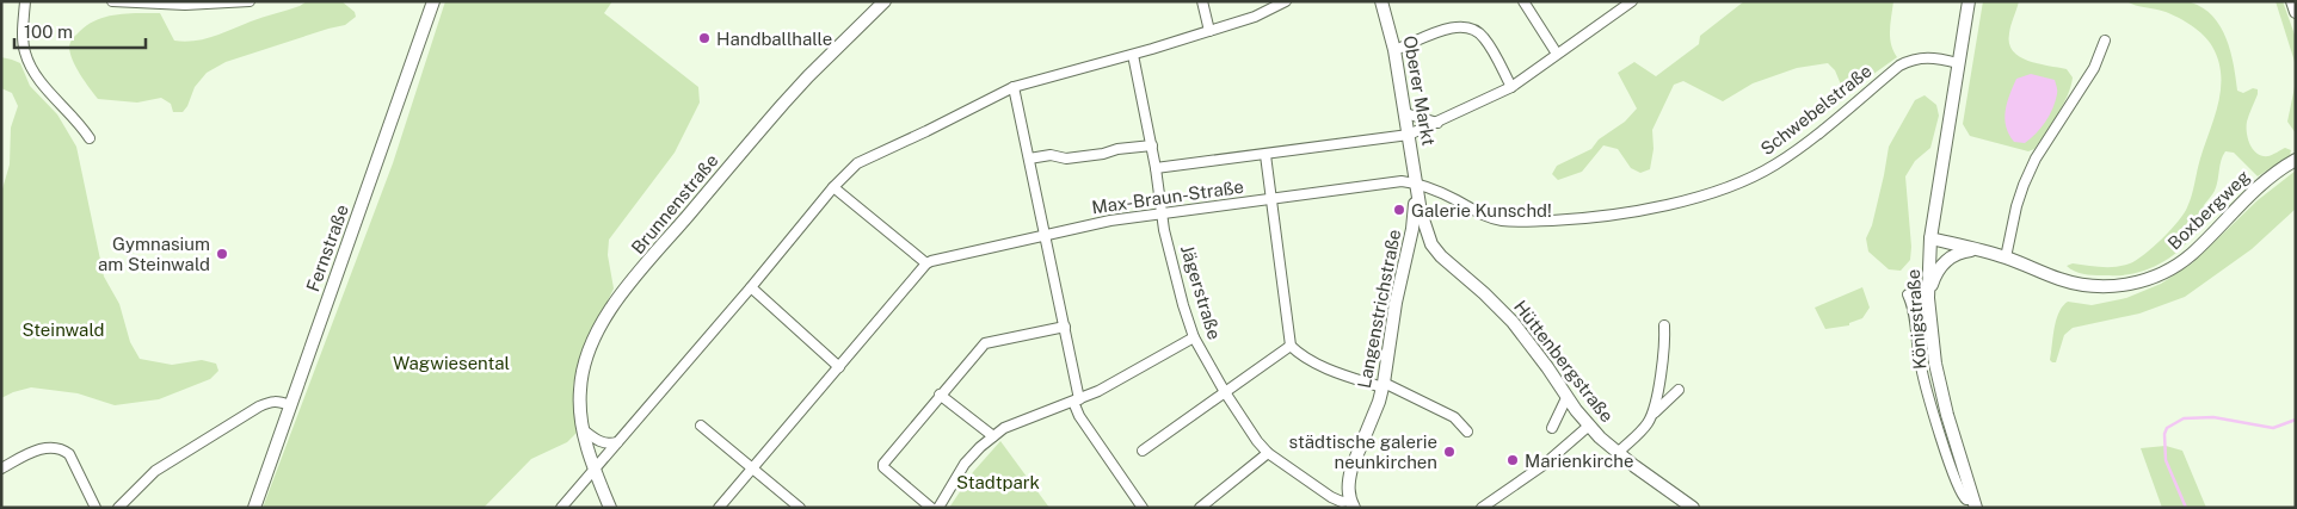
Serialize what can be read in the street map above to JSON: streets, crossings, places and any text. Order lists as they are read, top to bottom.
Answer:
{
  "streets": {
    "street": [
      "Oberer Markt",
      "Schwebelstraße",
      "Max-Braun-Straße",
      "Brunnenstraße",
      "Boxbergweg",
      "Fernstraße",
      "Jägerstraße",
      "Langenstrichstraße",
      "Königstraße",
      "Hüttenbergstraße"
    ]
  },
  "crossings": [
    ["Oberer Markt", "Schwebelstraße"],
    ["Oberer Markt", "Max-Braun-Straße"],
    ["Oberer Markt", "Langenstrichstraße"],
    ["Oberer Markt", "Hüttenbergstraße"],
    ["Schwebelstraße", "Max-Braun-Straße"],
    ["Schwebelstraße", "Langenstrichstraße"],
    ["Schwebelstraße", "Königstraße"],
    ["Schwebelstraße", "Hüttenbergstraße"],
    ["Max-Braun-Straße", "Jägerstraße"],
    ["Max-Braun-Straße", "Langenstrichstraße"],
    ["Max-Braun-Straße", "Hüttenbergstraße"],
    ["Boxbergweg", "Königstraße"],
    ["Jägerstraße", "Langenstrichstraße"],
    ["Langenstrichstraße", "Hüttenbergstraße"]
  ],
  "parks": ["Steinwald", "Wagwiesental", "Stadtpark"],
  "places": [
    "Handballhalle",
    "Galerie Kunschd!",
    "Gymnasium am Steinwald",
    "städtische galerie neunkirchen",
    "Marienkirche"
  ],
  "scale_bar": "100 m"
}
